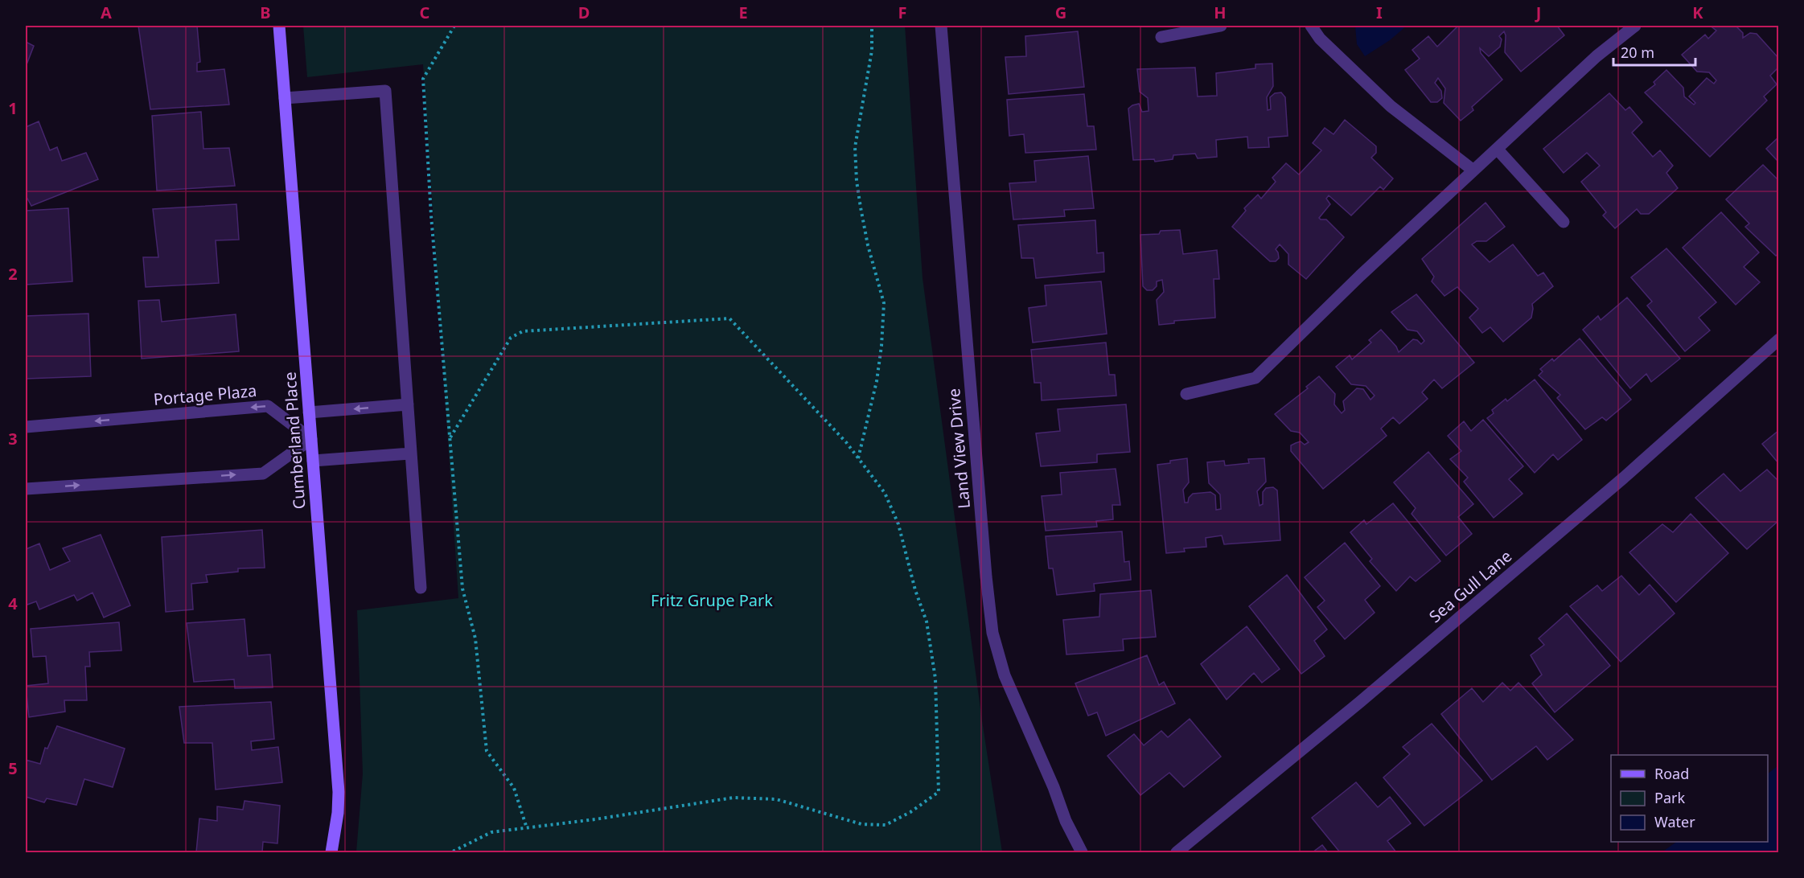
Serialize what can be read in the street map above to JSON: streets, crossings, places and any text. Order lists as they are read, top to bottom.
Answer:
{
  "streets": {
    "street": [
      "Portage Plaza",
      "Cumberland Place",
      "Land View Drive",
      "Sea Gull Lane"
    ]
  },
  "crossings": [
    ["Portage Plaza", "Cumberland Place"]
  ],
  "parks": ["Fritz Grupe Park"],
  "legend": ["Road", "Park", "Water"],
  "scale_bar": "20 m",
  "grid": {
    "columns": [
      "A",
      "B",
      "C",
      "D",
      "E",
      "F",
      "G",
      "H",
      "I",
      "J",
      "K"
    ],
    "rows": [
      "1",
      "2",
      "3",
      "4",
      "5"
    ]
  }
}
